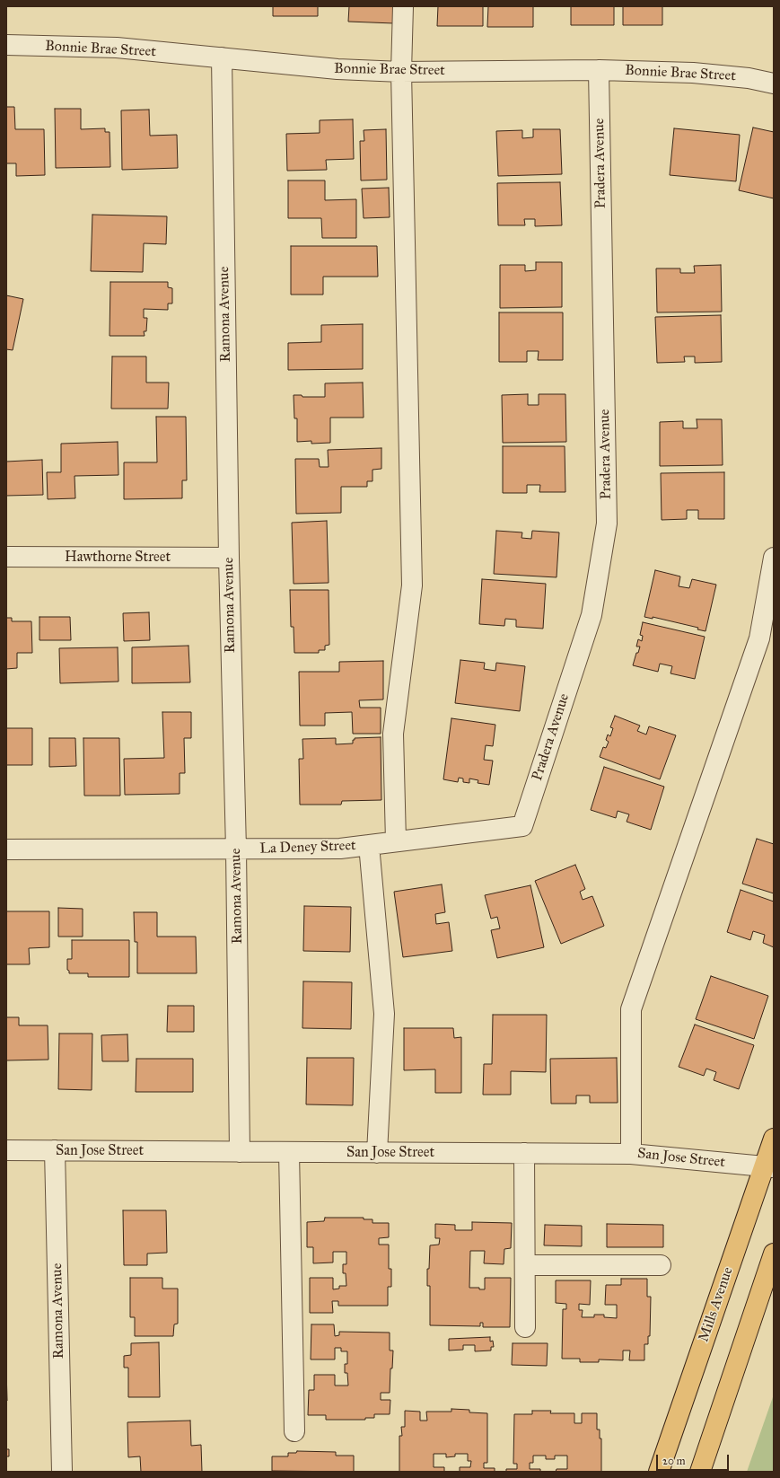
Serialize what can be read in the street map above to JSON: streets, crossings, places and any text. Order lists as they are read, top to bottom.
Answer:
{
  "streets": {
    "main road": ["Mills Avenue"],
    "street": [
      "Bonnie Brae Street",
      "Pradera Avenue",
      "Ramona Avenue",
      "Hawthorne Street",
      "La Deney Street",
      "San Jose Street"
    ]
  },
  "crossings": [
    ["Bonnie Brae Street", "Pradera Avenue"],
    ["Bonnie Brae Street", "Ramona Avenue"],
    ["Pradera Avenue", "La Deney Street"],
    ["Ramona Avenue", "Hawthorne Street"],
    ["Ramona Avenue", "La Deney Street"],
    ["Ramona Avenue", "San Jose Street"],
    ["San Jose Street", "Mills Avenue"]
  ],
  "scale_bar": "20 m"
}
